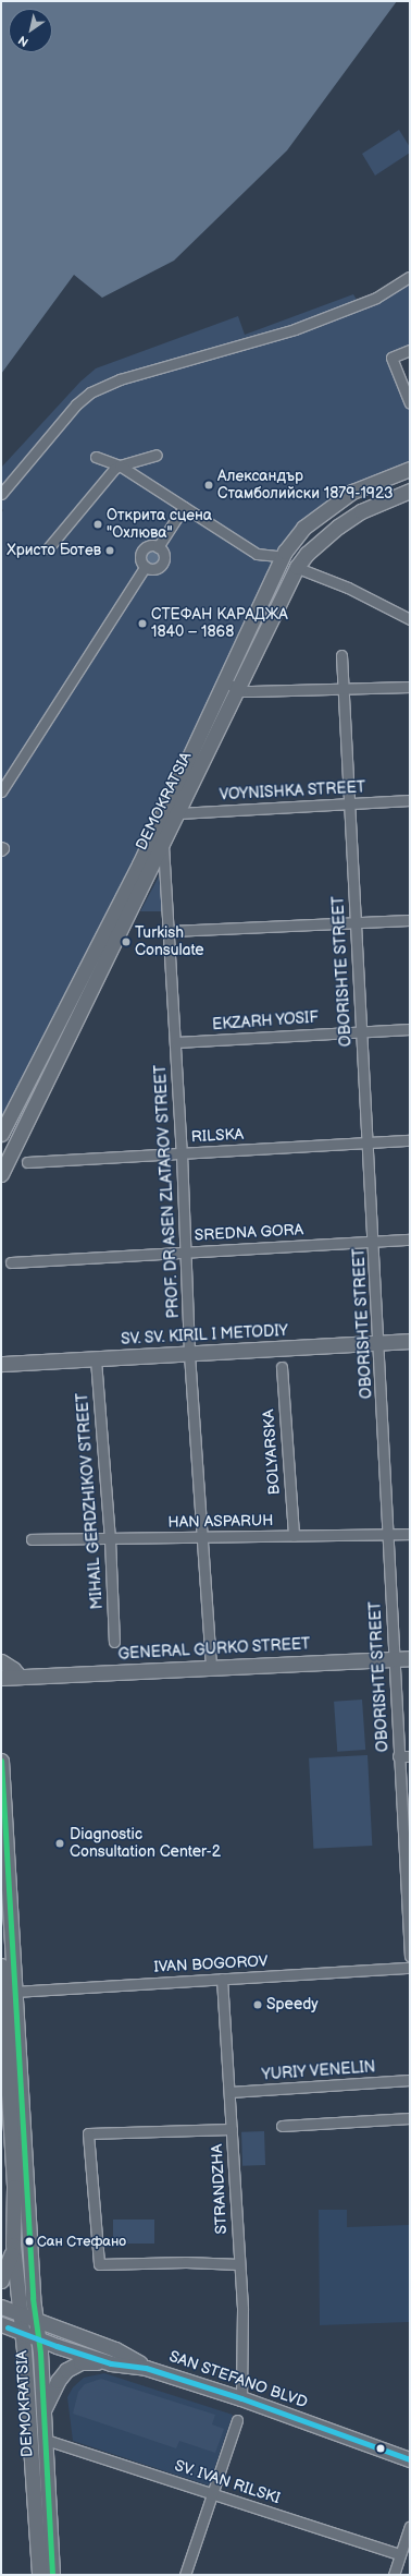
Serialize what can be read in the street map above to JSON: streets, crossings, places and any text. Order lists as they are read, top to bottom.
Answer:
{
  "streets": {
    "main road": [
      "DEMOKRATSIA",
      "SV. SV. KIRIL I METODIY",
      "GENERAL GURKO STREET",
      "SAN STEFANO BLVD"
    ],
    "street": [
      "VOYNISHKA STREET",
      "OBORISHTE STREET",
      "EKZARH YOSIF",
      "RILSKA",
      "PROF. DR ASEN ZLATAROV STREET",
      "SREDNA GORA",
      "BOLYARSKA",
      "MIHAIL GERDZHIKOV STREET",
      "HAN ASPARUH",
      "IVAN BOGOROV",
      "YURIY VENELIN",
      "STRANDZHA",
      "SV. IVAN RILSKI"
    ]
  },
  "crossings": [
    ["VOYNISHKA STREET", "DEMOKRATSIA"],
    ["VOYNISHKA STREET", "OBORISHTE STREET"],
    ["DEMOKRATSIA", "PROF. DR ASEN ZLATAROV STREET"],
    ["DEMOKRATSIA", "IVAN BOGOROV"],
    ["DEMOKRATSIA", "SV. IVAN RILSKI"],
    ["OBORISHTE STREET", "EKZARH YOSIF"],
    ["OBORISHTE STREET", "RILSKA"],
    ["OBORISHTE STREET", "SREDNA GORA"],
    ["OBORISHTE STREET", "SV. SV. KIRIL I METODIY"],
    ["OBORISHTE STREET", "HAN ASPARUH"],
    ["OBORISHTE STREET", "GENERAL GURKO STREET"],
    ["EKZARH YOSIF", "PROF. DR ASEN ZLATAROV STREET"],
    ["RILSKA", "PROF. DR ASEN ZLATAROV STREET"],
    ["PROF. DR ASEN ZLATAROV STREET", "SREDNA GORA"],
    ["PROF. DR ASEN ZLATAROV STREET", "SV. SV. KIRIL I METODIY"],
    ["PROF. DR ASEN ZLATAROV STREET", "HAN ASPARUH"],
    ["PROF. DR ASEN ZLATAROV STREET", "GENERAL GURKO STREET"],
    ["SV. SV. KIRIL I METODIY", "MIHAIL GERDZHIKOV STREET"],
    ["BOLYARSKA", "HAN ASPARUH"],
    ["MIHAIL GERDZHIKOV STREET", "HAN ASPARUH"],
    ["IVAN BOGOROV", "STRANDZHA"],
    ["YURIY VENELIN", "STRANDZHA"],
    ["STRANDZHA", "SAN STEFANO BLVD"]
  ],
  "places": [
    "Александър Стамболийски 1879-1923",
    "Открита сцена \"Охлюва\"",
    "Христо Ботев",
    "СТЕФАН КАРАДЖА 1840 – 1868",
    "Turkish Consulate",
    "Diagnostic Consultation Center-2",
    "Speedy",
    "Сан Стефано"
  ],
  "north": "bottom left"
}
